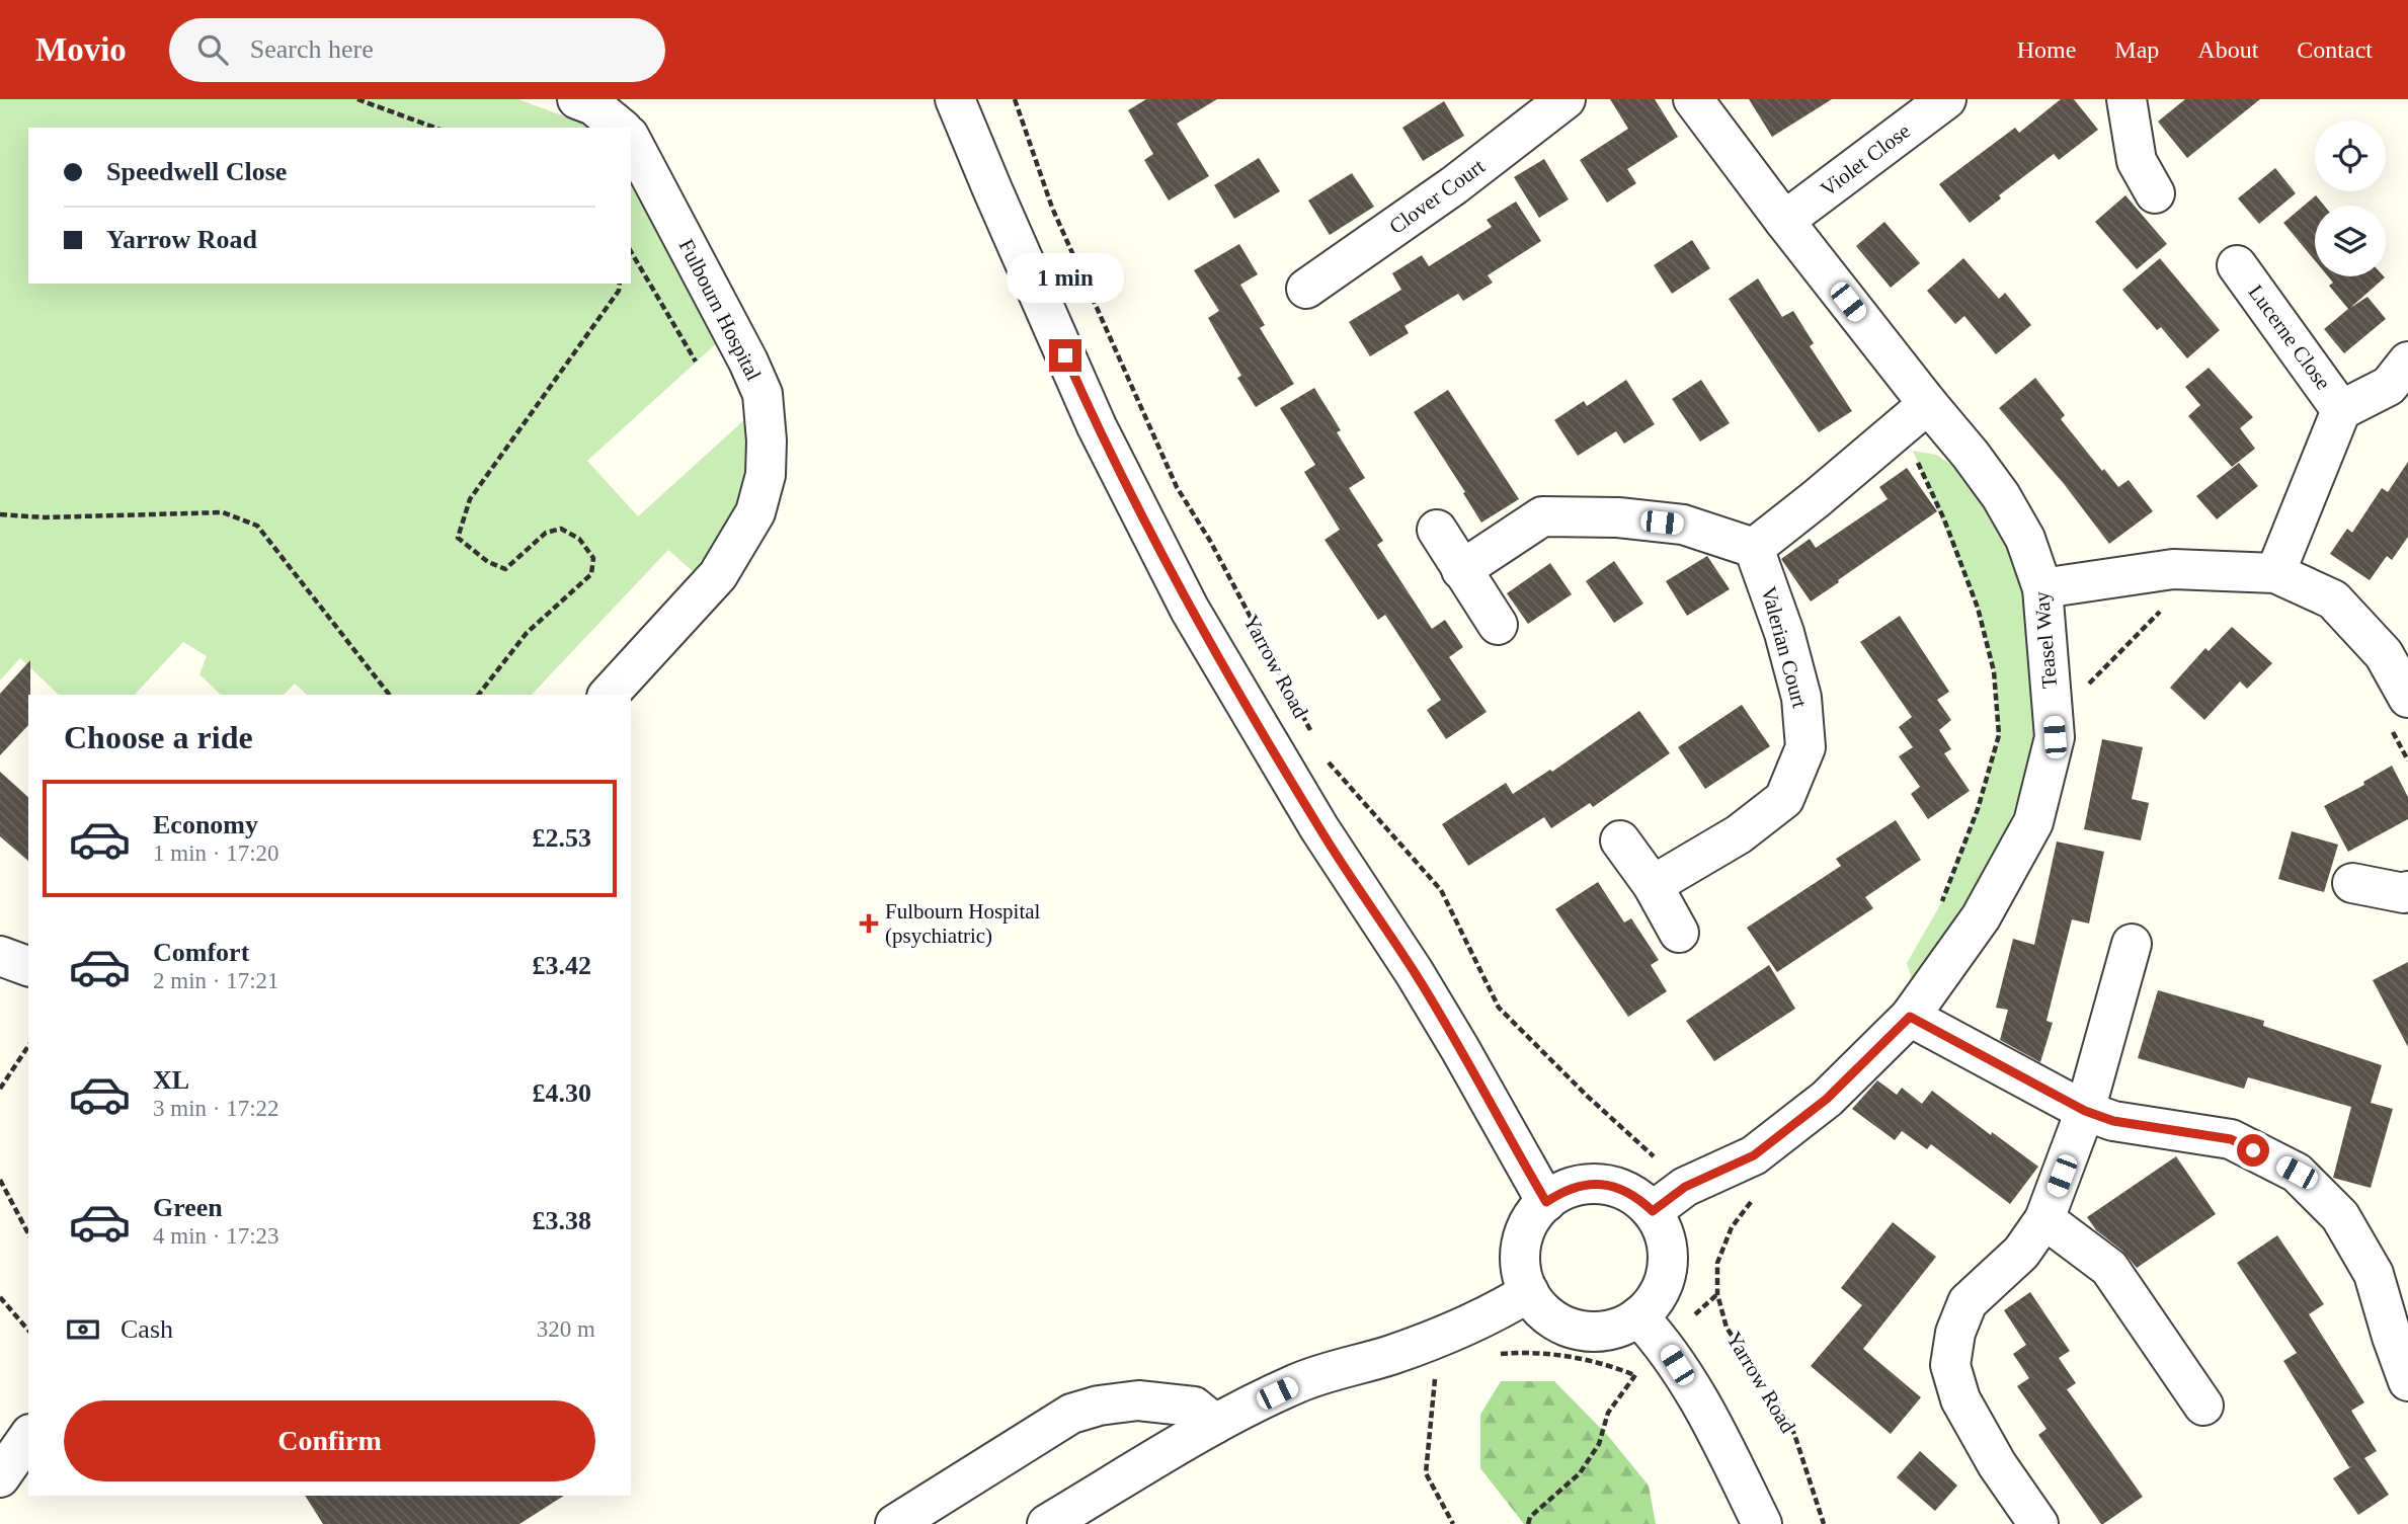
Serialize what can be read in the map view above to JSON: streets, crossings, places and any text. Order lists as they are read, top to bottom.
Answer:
{
  "streets": {
    "street": [
      "Violet Close",
      "Clover Court",
      "Fulbourn Hospital",
      "Lucerne Close",
      "Teasel Way",
      "Valerian Court",
      "Yarrow Road"
    ]
  },
  "crossings": [
    ["Violet Close", "Teasel Way"],
    ["Teasel Way", "Yarrow Road"]
  ],
  "places": {
    "health": ["Fulbourn Hospital (psychiatric)"]
  },
  "page": {
    "header": "Movio",
    "search": "Search here",
    "nav": [
      "Home",
      "Map",
      "About",
      "Contact"
    ],
    "banner": ["Speedwell Close", "Yarrow Road"],
    "bubble": "1 min",
    "heading": "Choose a ride",
    "list": [
      {
        "name": "Economy",
        "note": "1 min · 17:20",
        "value": "£2.53"
      },
      {
        "name": "Comfort",
        "note": "2 min · 17:21",
        "value": "£3.42"
      },
      {
        "name": "XL",
        "note": "3 min · 17:22",
        "value": "£4.30"
      },
      {
        "name": "Green",
        "note": "4 min · 17:23",
        "value": "£3.38"
      }
    ],
    "pay": ["Cash", "320 m"],
    "buttons": "Confirm"
  }
}
